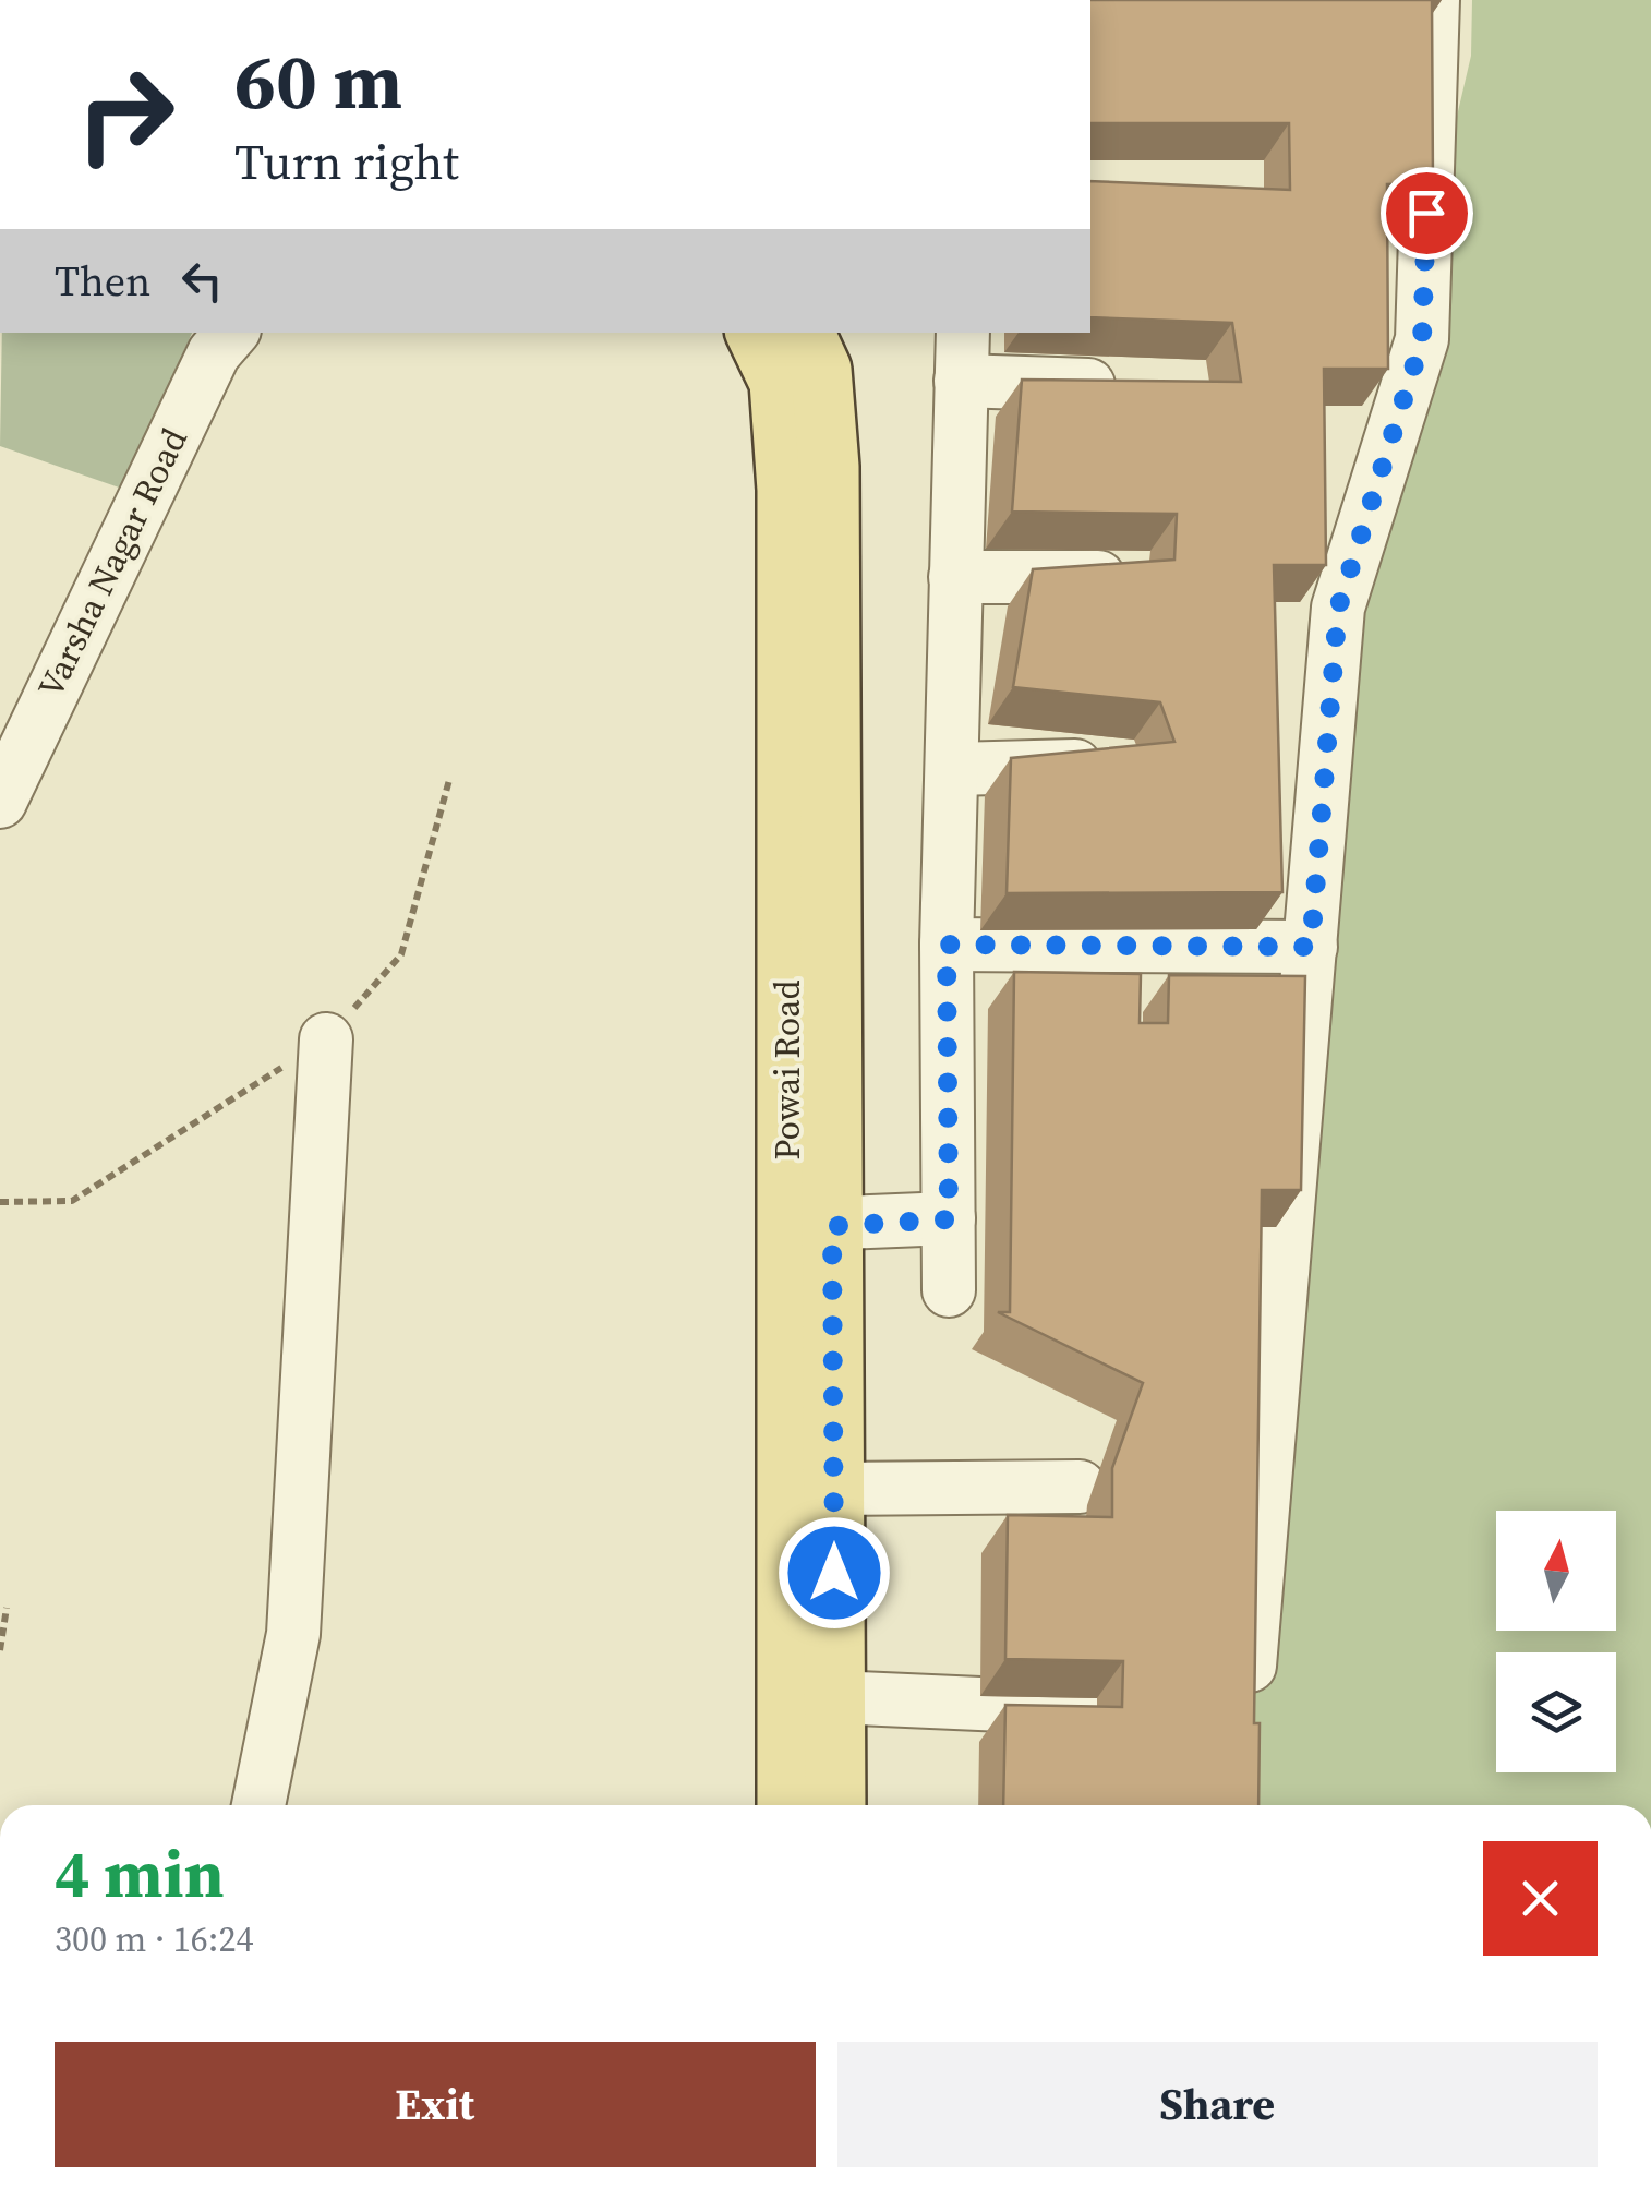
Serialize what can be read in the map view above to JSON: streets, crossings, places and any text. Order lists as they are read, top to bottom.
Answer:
{
  "streets": {
    "main road": ["Powai Road"],
    "street": ["Varsha Nagar Road"]
  },
  "north": "top",
  "page": {
    "turn": ["60 m", "Turn right"],
    "then": "Then",
    "heading": ["4 min", "300 m · 16:24"],
    "buttons": ["Exit", "Share"]
  }
}
